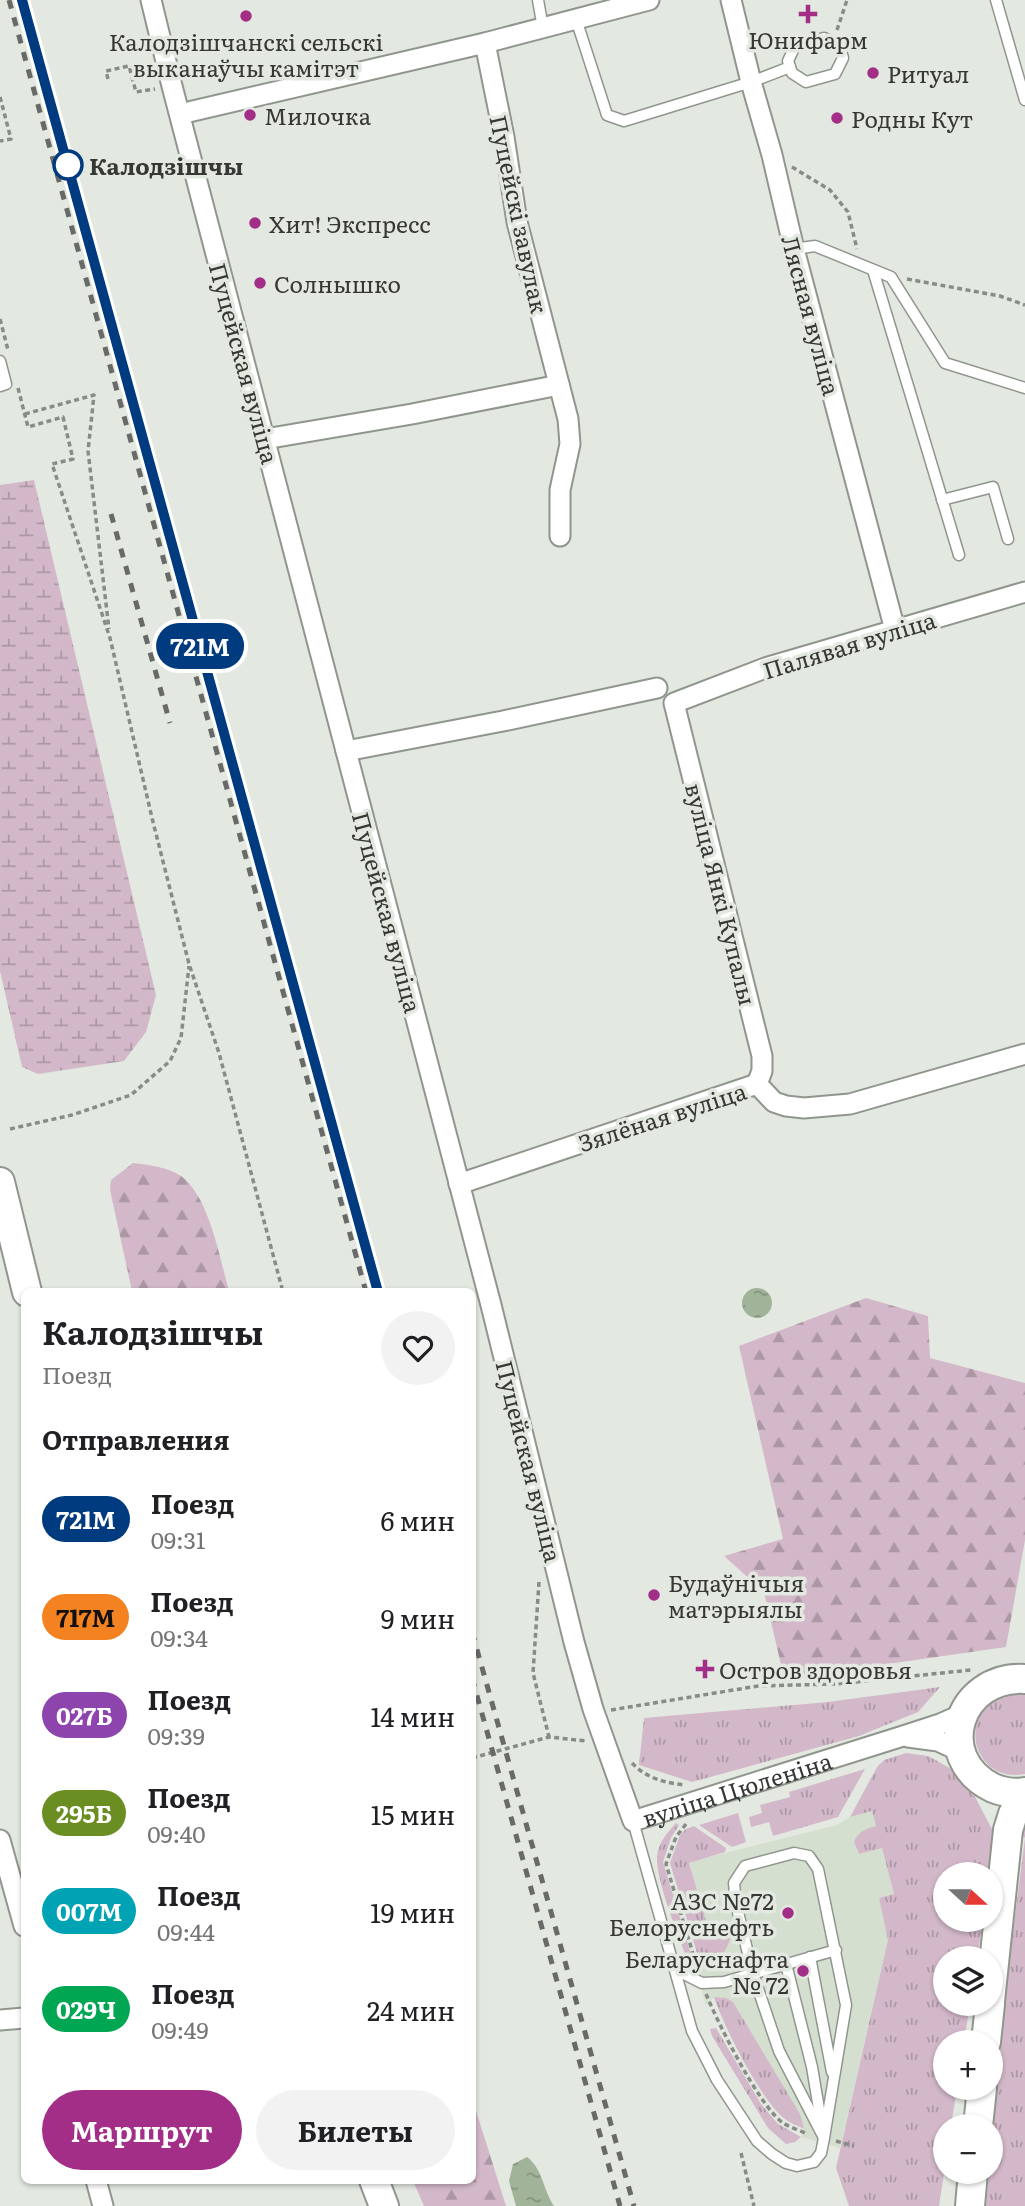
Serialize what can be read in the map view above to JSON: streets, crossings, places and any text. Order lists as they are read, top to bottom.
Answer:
{
  "streets": {
    "main road": ["вуліца Цюленіна"],
    "street": [
      "Пуцейскі завулак",
      "Лясная вуліца",
      "Пуцейская вуліца",
      "Палявая вуліца",
      "вуліца Янкі Купалы",
      "Зялёная вуліца"
    ]
  },
  "crossings": [
    ["Лясная вуліца", "Палявая вуліца"],
    ["Пуцейская вуліца", "Зялёная вуліца"],
    ["Пуцейская вуліца", "вуліца Цюленіна"],
    ["Палявая вуліца", "вуліца Янкі Купалы"],
    ["вуліца Янкі Купалы", "Зялёная вуліца"]
  ],
  "places": {
    "health": ["Юнифарм", "Остров здоровья"],
    "other": [
      "Калодзішчанскі сельскі выканаўчы камітэт",
      "Ритуал",
      "Милочка",
      "Родны Кут",
      "Калодзішчы",
      "Хит! Экспресс",
      "Солнышко",
      "Будаўнічыя матэрыялы",
      "АЗС №72 Белоруснефть",
      "Беларуснафта № 72"
    ]
  },
  "north": "right",
  "page": {
    "on_map": "721М",
    "heading": [
      ["Калодзішчы", "Поезд"],
      "Отправления"
    ],
    "list": [
      {
        "mark": "721М",
        "name": "Поезд",
        "note": "09:31",
        "value": "6 мин"
      },
      {
        "mark": "717М",
        "name": "Поезд",
        "note": "09:34",
        "value": "9 мин"
      },
      {
        "mark": "027Б",
        "name": "Поезд",
        "note": "09:39",
        "value": "14 мин"
      },
      {
        "mark": "295Б",
        "name": "Поезд",
        "note": "09:40",
        "value": "15 мин"
      },
      {
        "mark": "007М",
        "name": "Поезд",
        "note": "09:44",
        "value": "19 мин"
      },
      {
        "mark": "029Ч",
        "name": "Поезд",
        "note": "09:49",
        "value": "24 мин"
      }
    ],
    "map_buttons": ["+", "−"],
    "buttons": ["Маршрут", "Билеты"]
  }
}
